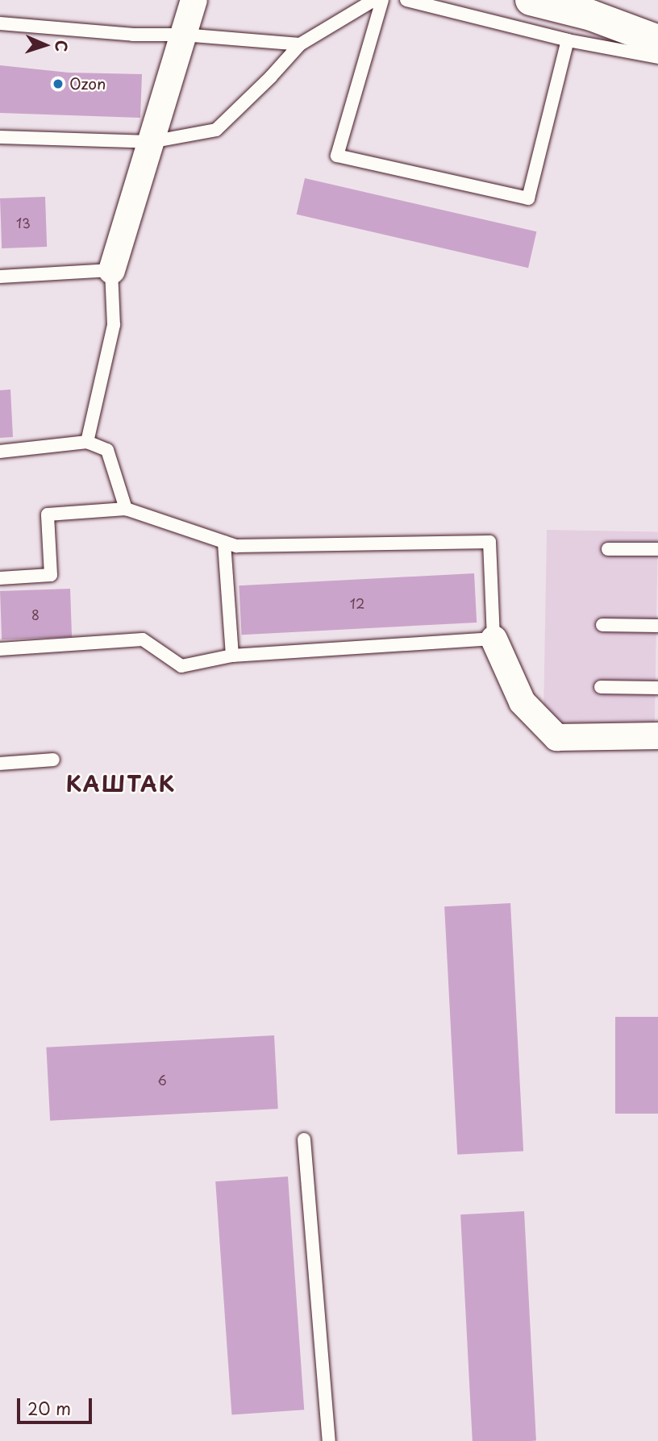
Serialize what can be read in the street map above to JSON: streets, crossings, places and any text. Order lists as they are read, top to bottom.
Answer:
{
  "districts": ["КАШТАК"],
  "places": ["Ozon"],
  "house_numbers": [
    "13",
    "12",
    "8",
    "6"
  ],
  "scale_bar": "20 m",
  "north": "right"
}
